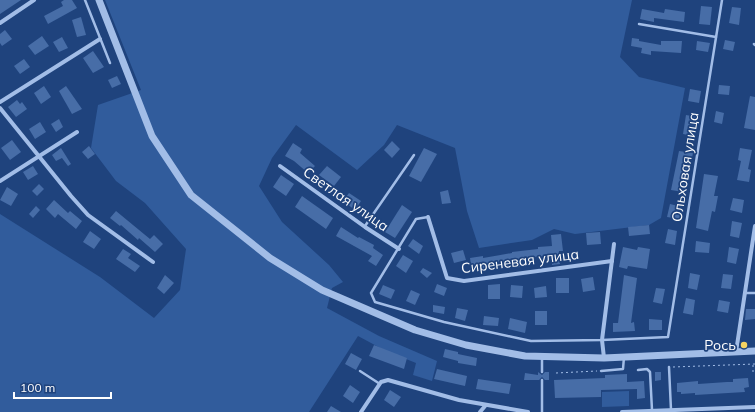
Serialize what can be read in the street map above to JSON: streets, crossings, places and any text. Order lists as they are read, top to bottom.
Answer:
{
  "streets": {
    "street": ["Светлая улица", "Сиреневая улица"],
    "lane": ["Ольховая улица"]
  },
  "places": ["Рось"],
  "scale_bar": "100 m"
}
